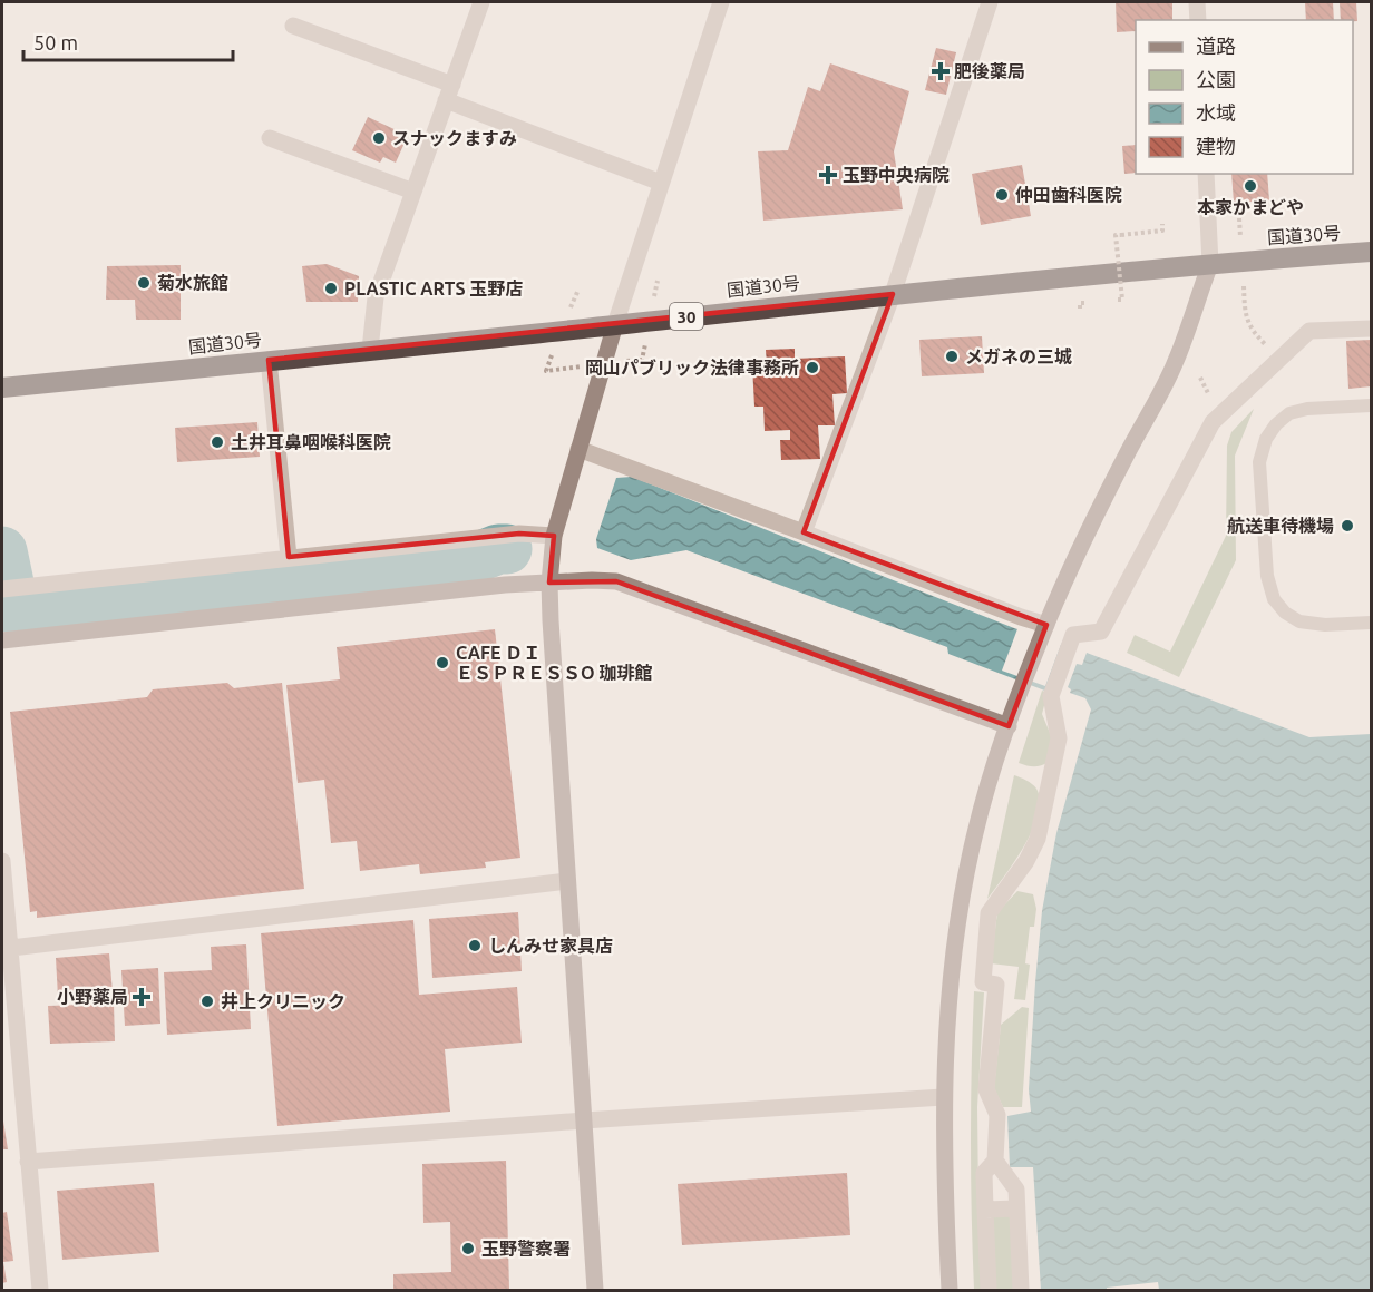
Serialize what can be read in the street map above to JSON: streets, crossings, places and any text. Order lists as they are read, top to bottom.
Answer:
{
  "streets": {
    "highway": ["国道30号", "30"]
  },
  "places": {
    "health": ["肥後薬局", "玉野中央病院", "小野薬局"],
    "other": [
      "スナックますみ",
      "本家かまどや",
      "仲田歯科医院",
      "菊水旅館",
      "PLASTIC ARTS 玉野店",
      "メガネの三城",
      "岡山パブリック法律事務所",
      "土井耳鼻咽喉科医院",
      "航送車待機場",
      "CAFE ＤＩ ＥＳＰＲＥＳＳO 珈琲館",
      "しんみせ家具店",
      "井上クリニック",
      "玉野警察署"
    ]
  },
  "legend": [
    "道路",
    "公園",
    "水域",
    "建物"
  ],
  "scale_bar": "50 m"
}
